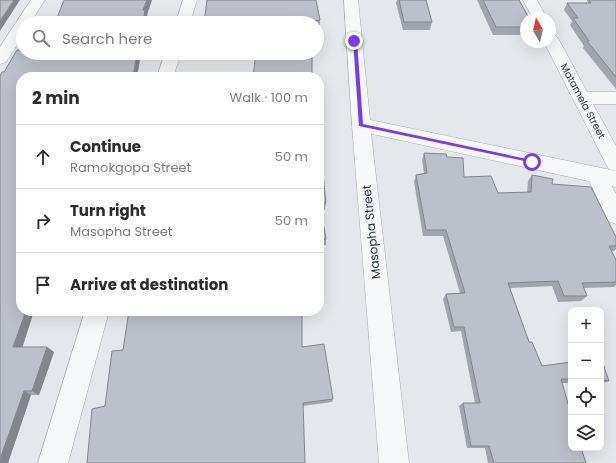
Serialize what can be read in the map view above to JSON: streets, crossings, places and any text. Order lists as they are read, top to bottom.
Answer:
{
  "streets": {
    "street": ["Matamela Street", "Masopha Street"]
  },
  "north": "top",
  "page": {
    "search": "Search here",
    "heading": ["2 min", "Walk · 100 m"],
    "list": [
      ["Continue", "Ramokgopa Street", "50 m"],
      ["Turn right", "Masopha Street", "50 m"],
      "Arrive at destination"
    ],
    "map_buttons": ["+", "−"]
  }
}
